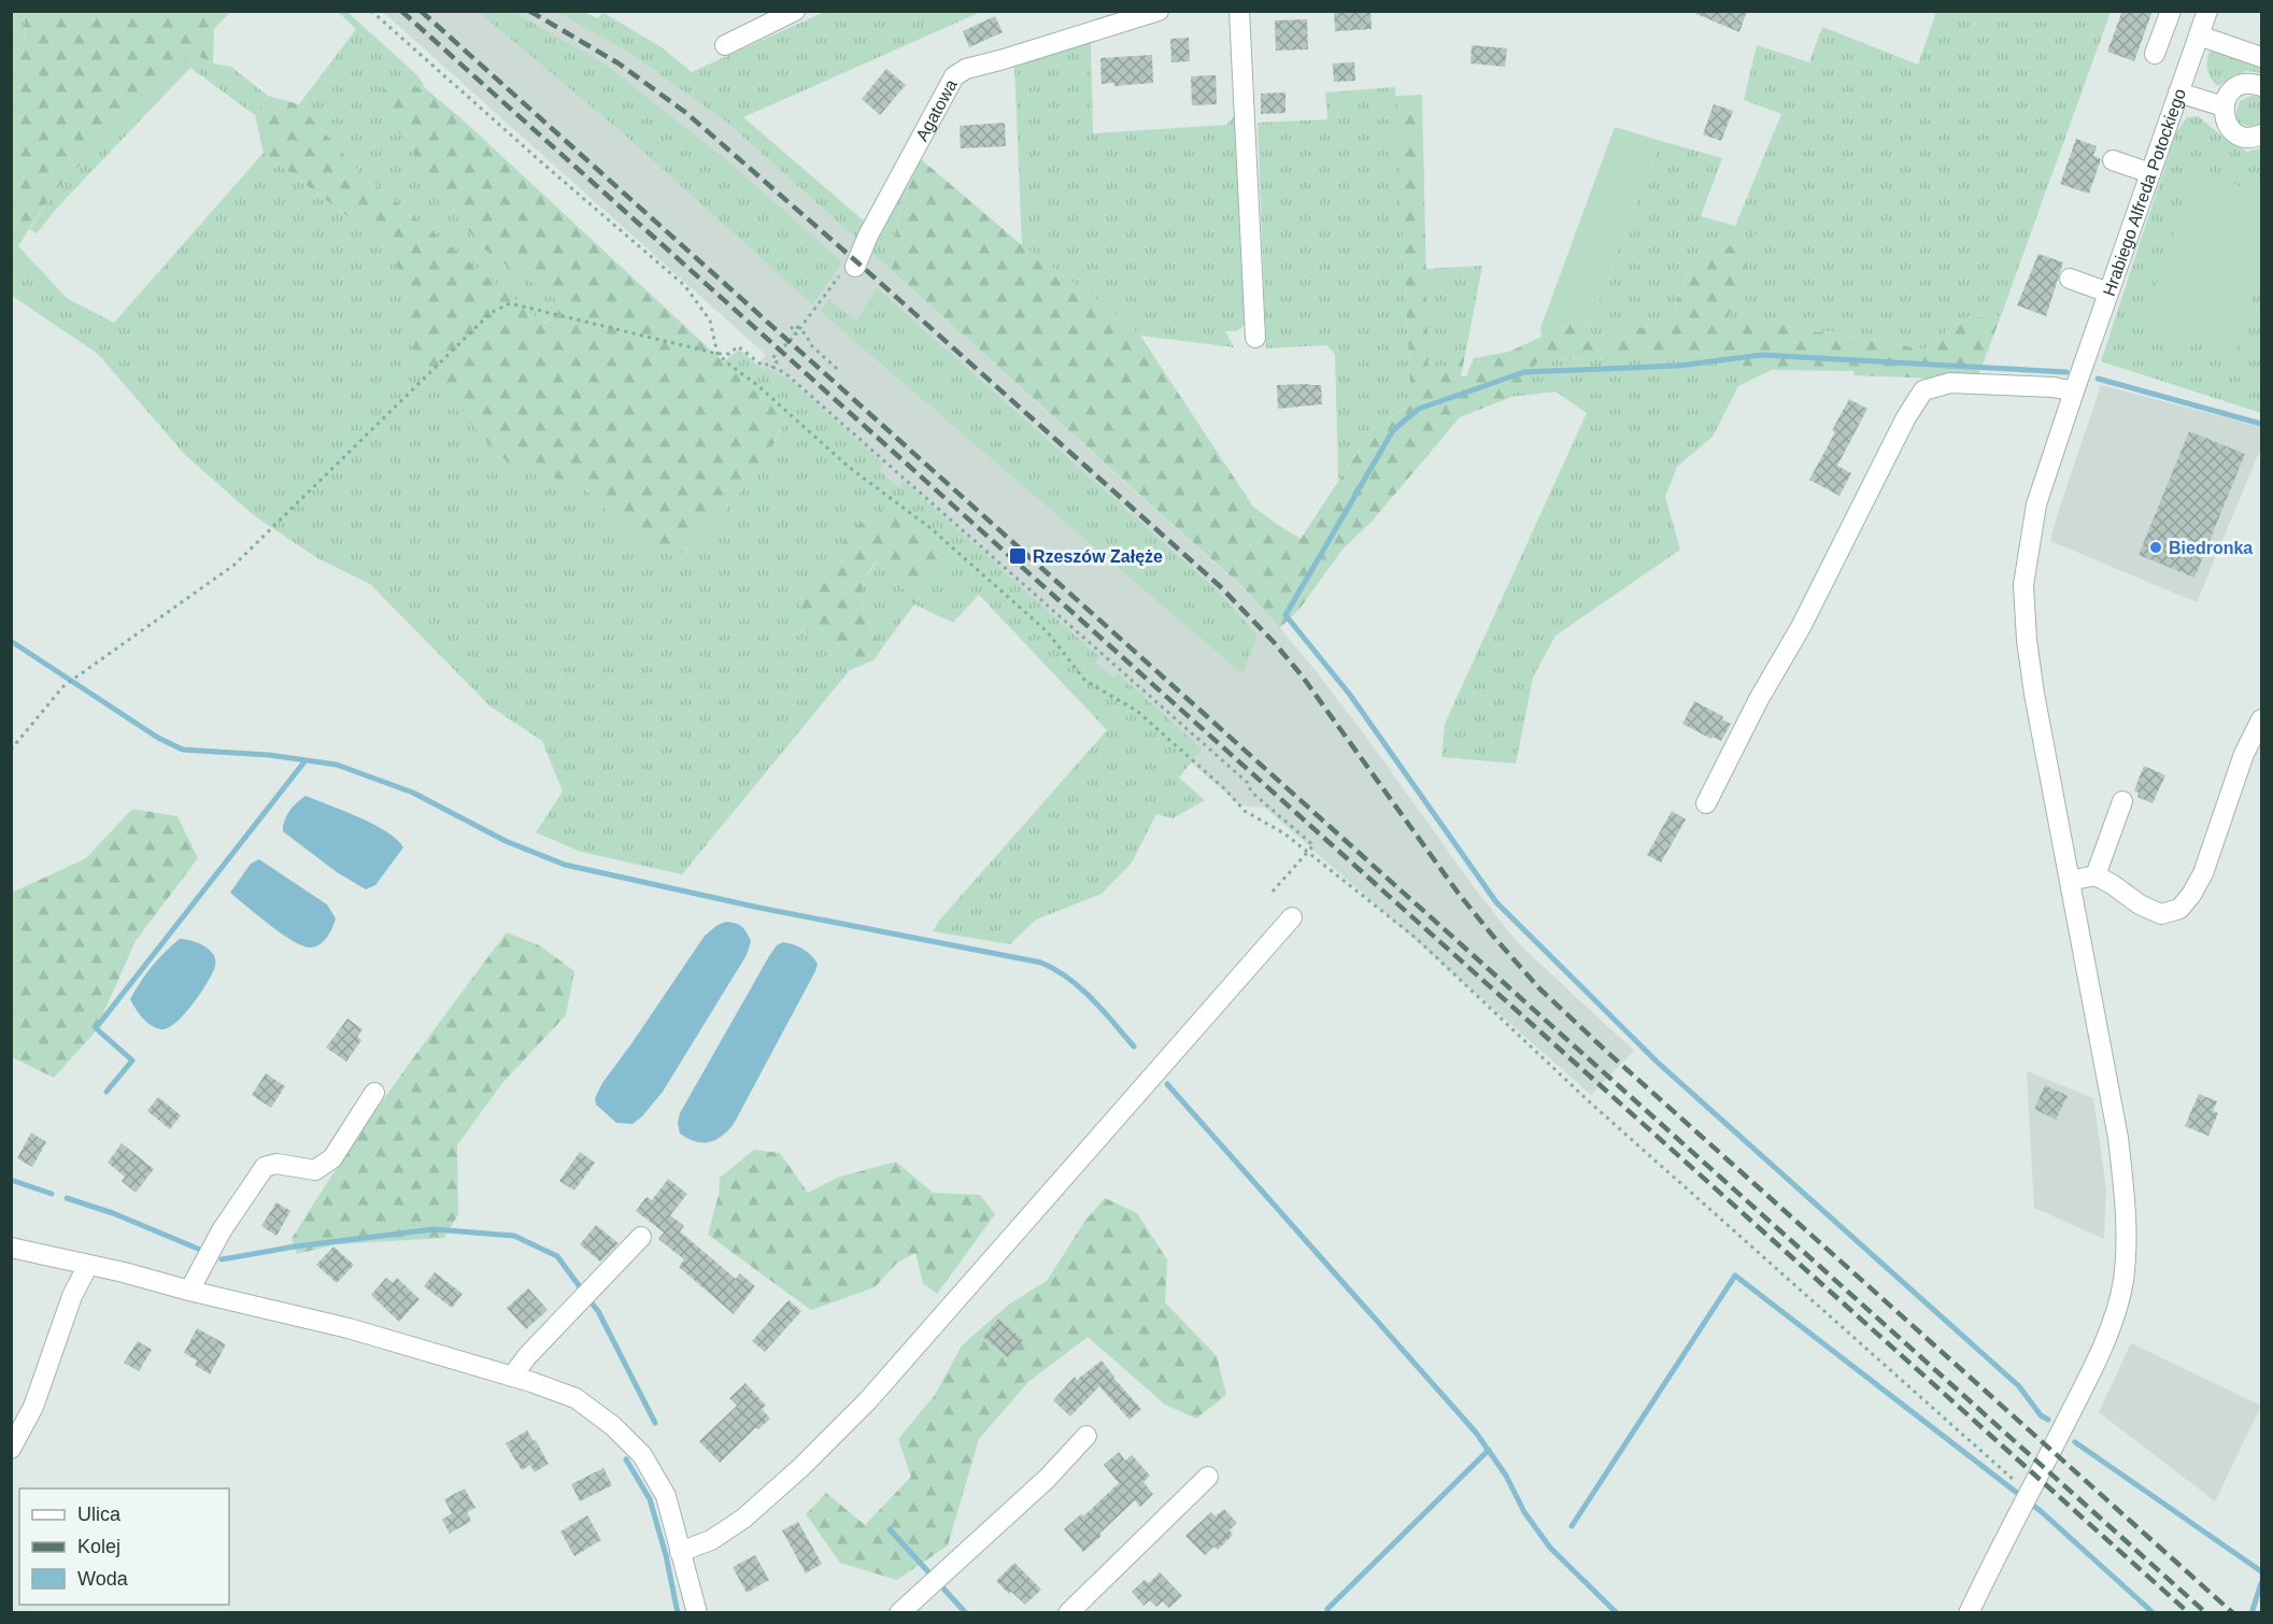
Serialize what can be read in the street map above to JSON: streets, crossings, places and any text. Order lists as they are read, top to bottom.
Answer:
{
  "streets": {
    "street": ["Agatowa", "Hrabiego Alfreda Potockiego"]
  },
  "places": {
    "other": ["Biedronka"],
    "transit": ["Rzeszów Załęże"]
  },
  "legend": ["Ulica", "Kolej", "Woda"]
}
